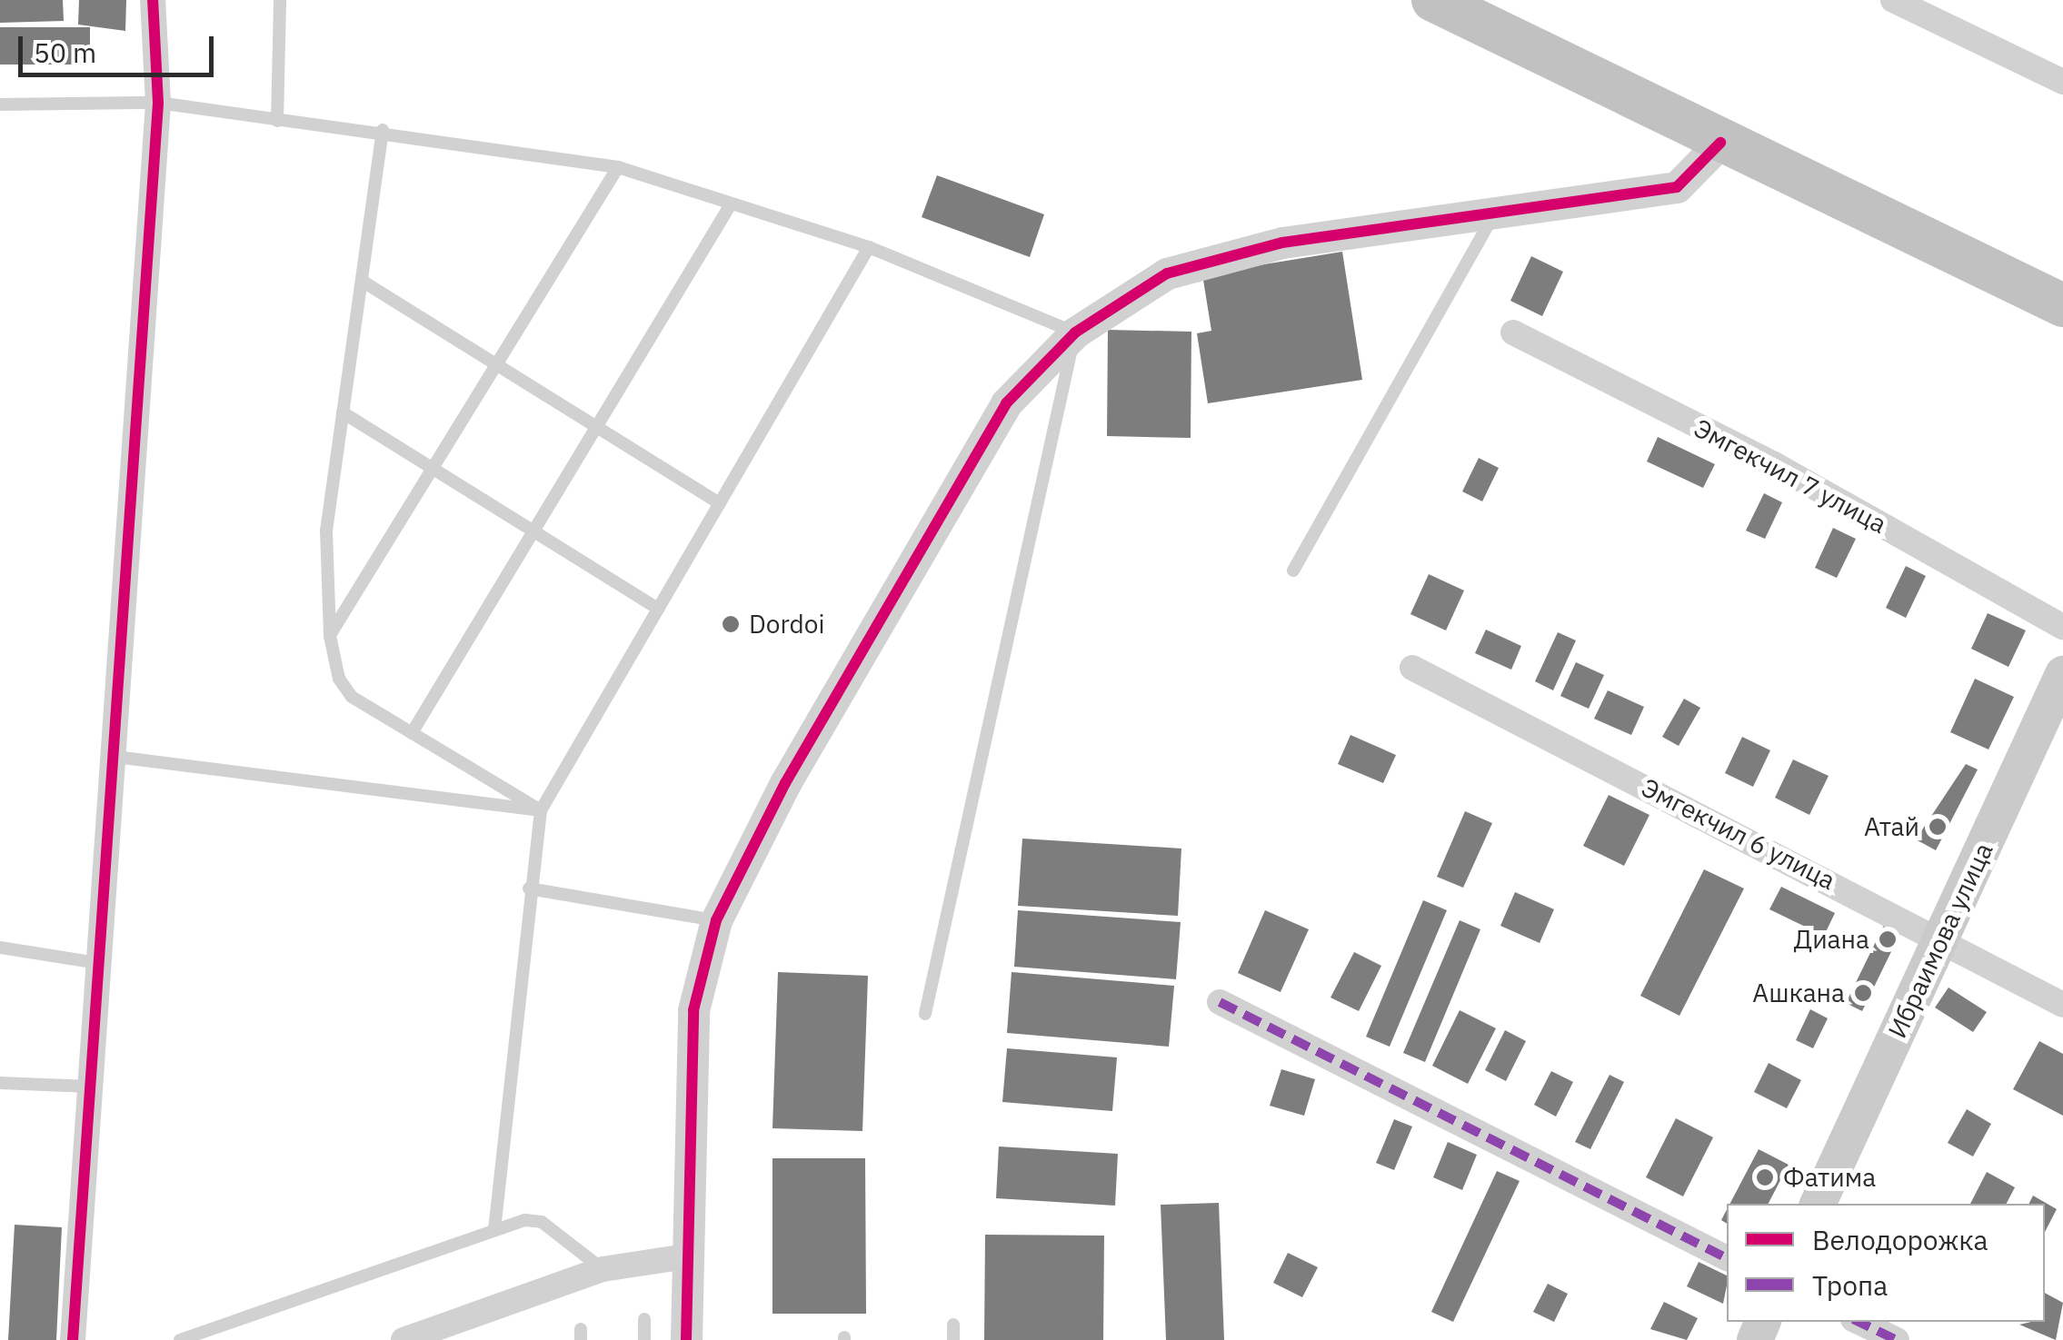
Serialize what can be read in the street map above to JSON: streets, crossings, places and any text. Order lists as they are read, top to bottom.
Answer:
{
  "streets": {
    "main road": ["Ибраимова улица"],
    "street": ["Эмгекчил 7 улица", "Эмгекчил 6 улица"]
  },
  "crossings": [
    ["Эмгекчил 6 улица", "Ибраимова улица"]
  ],
  "places": [
    "Dordoi",
    "Атай",
    "Диана",
    "Ашкана",
    "Фатима"
  ],
  "legend": ["Велодорожка", "Тропа"],
  "scale_bar": "50 m"
}
